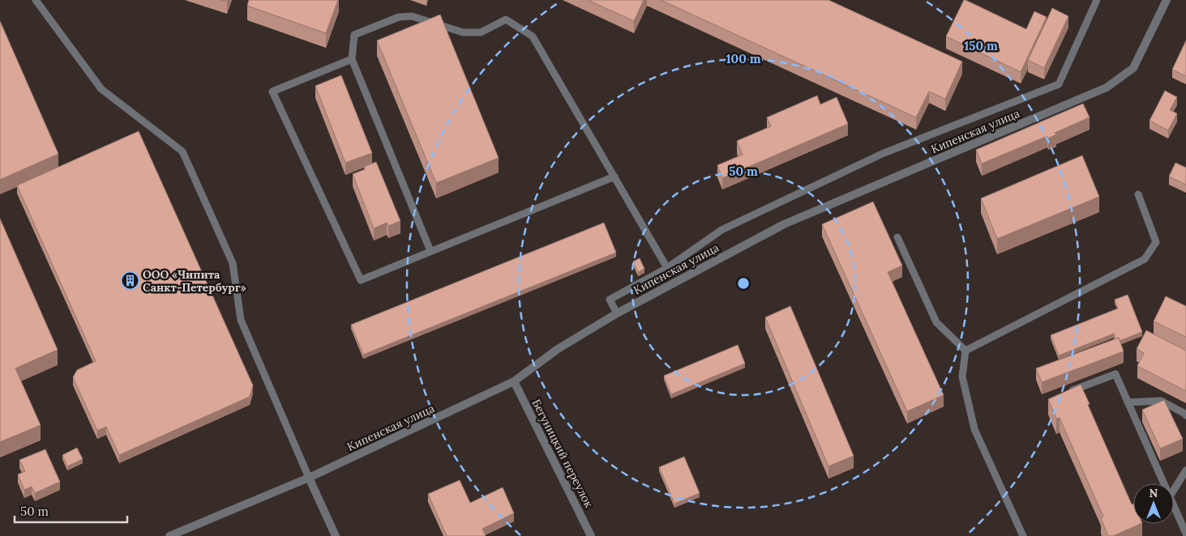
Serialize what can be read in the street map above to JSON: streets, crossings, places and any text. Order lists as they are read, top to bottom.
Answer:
{
  "streets": {
    "street": ["Кипенская улица", "Бегуницкий переулок"]
  },
  "crossings": [
    ["Кипенская улица", "Бегуницкий переулок"]
  ],
  "places": {
    "building": ["ООО «Чипита Санкт-Петербург»"]
  },
  "scale_bar": "50 m",
  "north": "top",
  "rings": ["150 m", "100 m", "50 m"]
}
